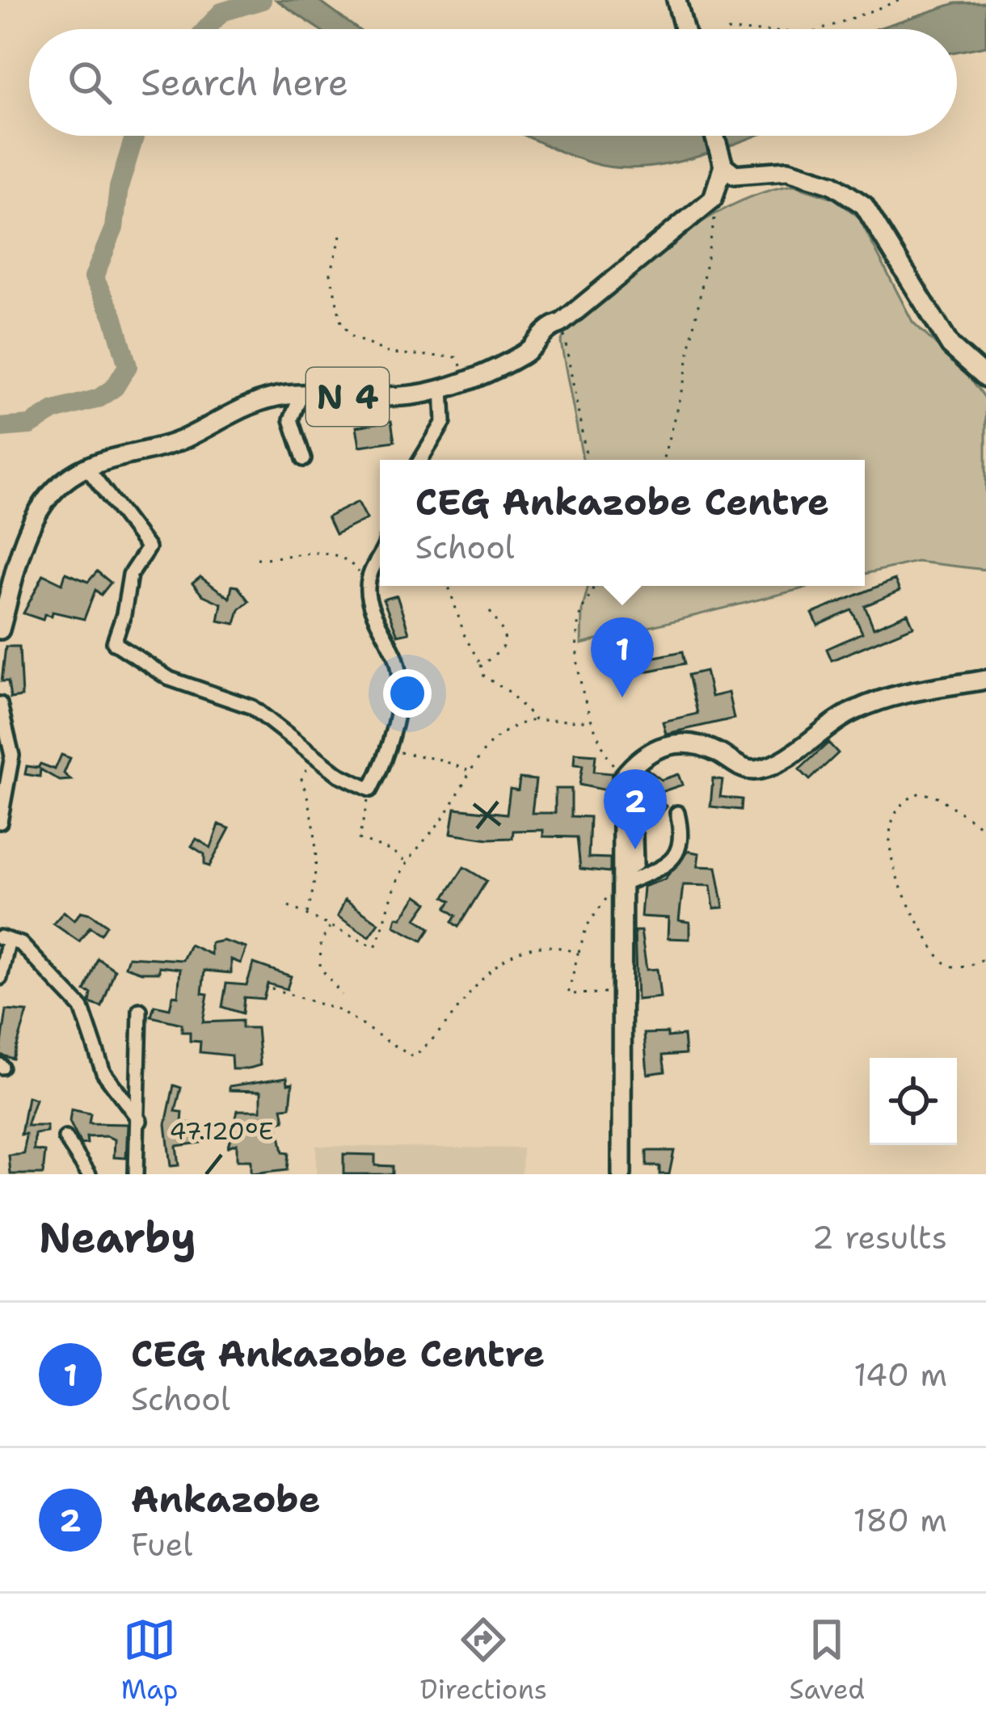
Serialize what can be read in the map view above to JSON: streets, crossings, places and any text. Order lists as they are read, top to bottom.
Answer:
{
  "streets": {
    "main road": ["N 4"]
  },
  "page": {
    "search": "Search here",
    "popup": ["CEG Ankazobe Centre", "School"],
    "pins": ["1", "2"],
    "heading": ["Nearby", "2 results"],
    "list": [
      {
        "mark": "1",
        "name": "CEG Ankazobe Centre",
        "note": "School",
        "value": "140 m"
      },
      {
        "mark": "2",
        "name": "Ankazobe",
        "note": "Fuel",
        "value": "180 m"
      }
    ],
    "nav": ["Map", "Directions", "Saved"]
  },
  "coordinates": ["47.120°E"]
}
